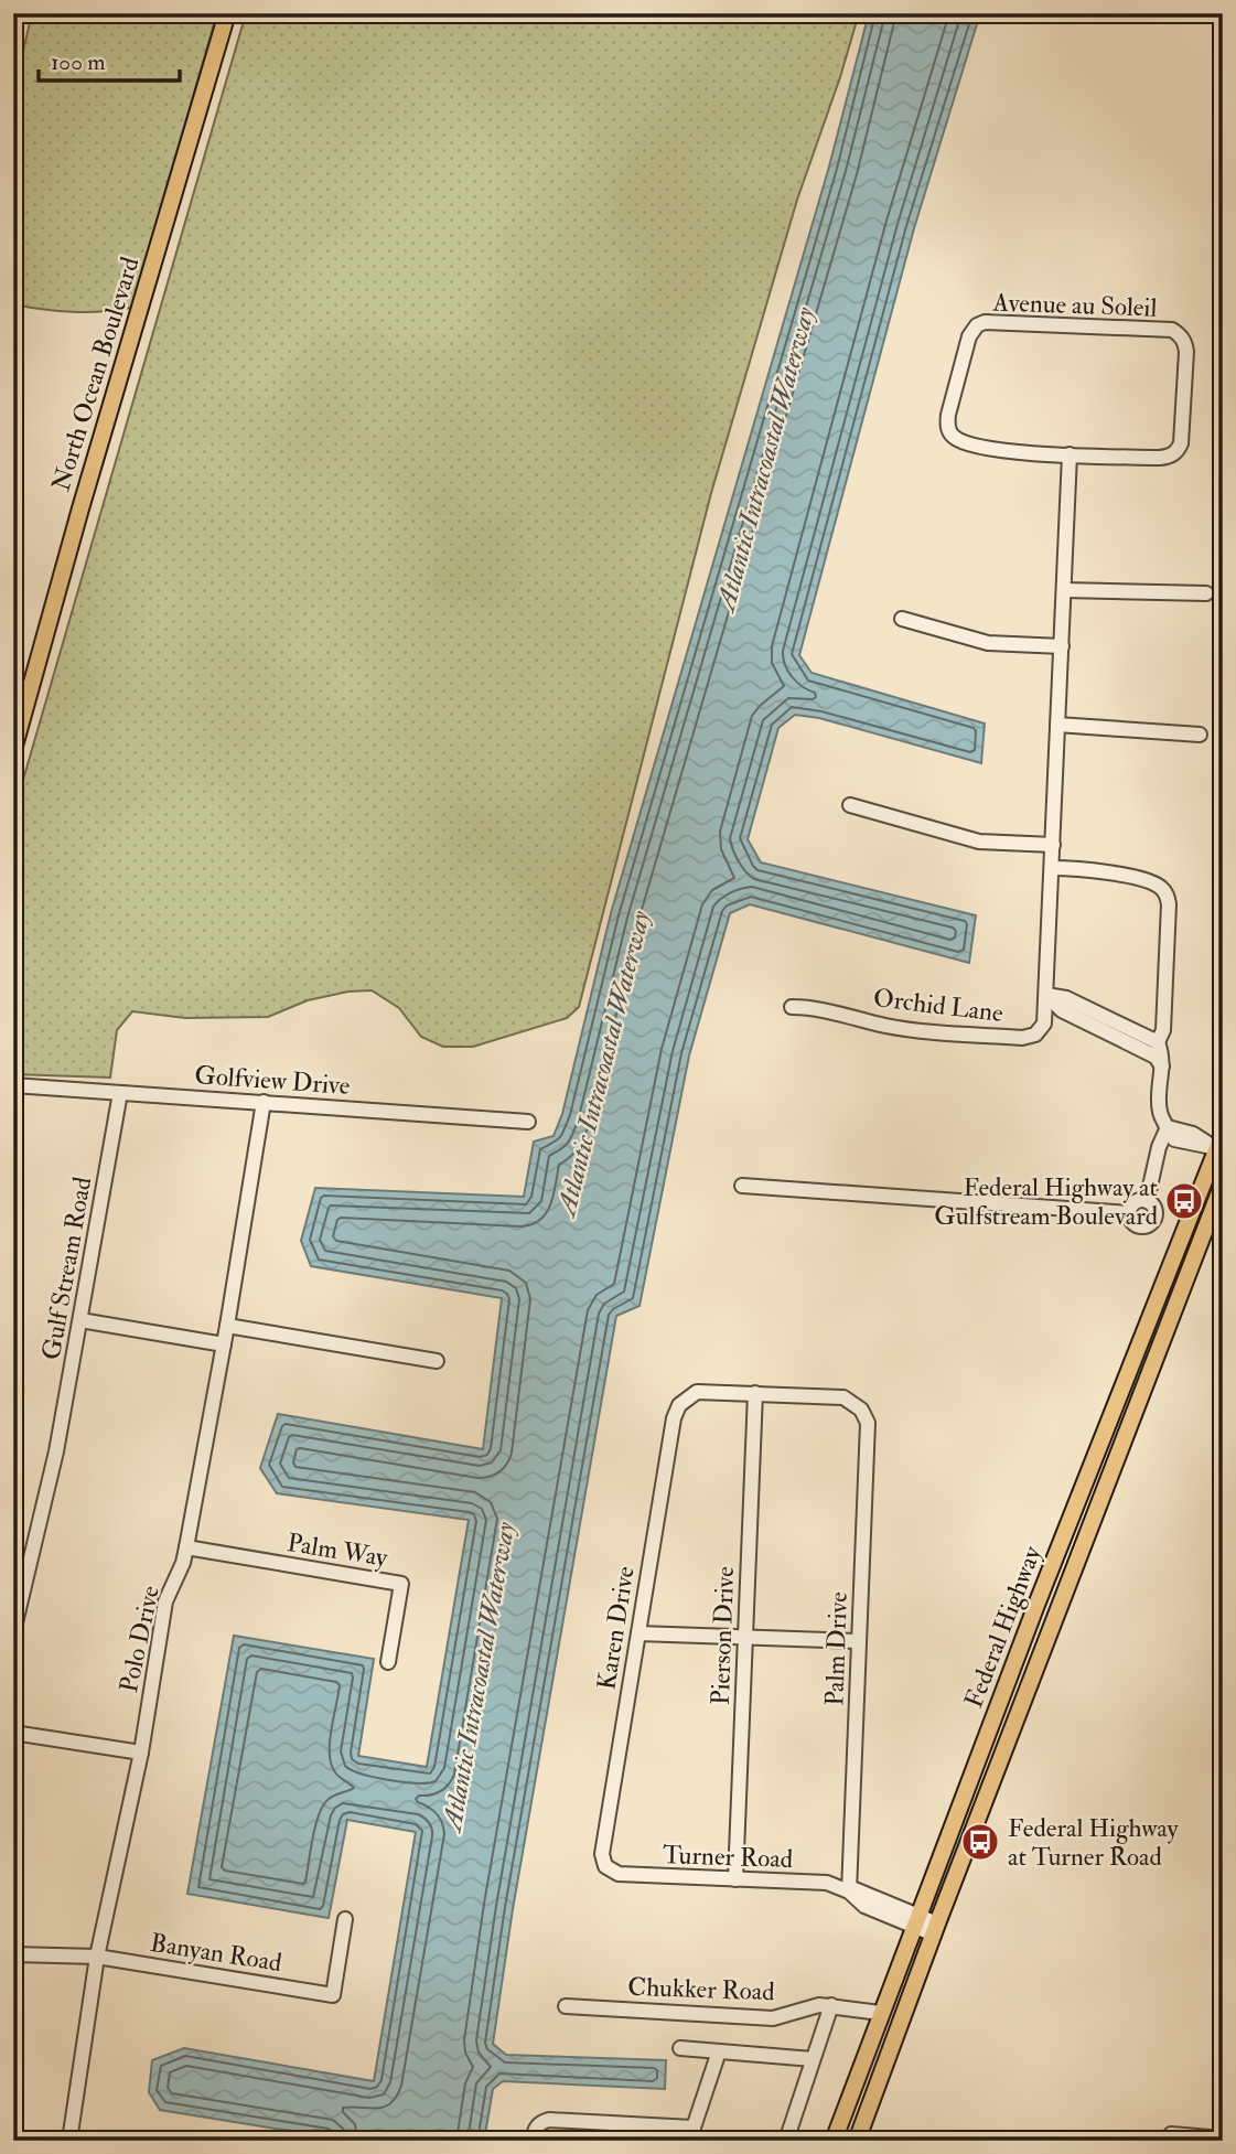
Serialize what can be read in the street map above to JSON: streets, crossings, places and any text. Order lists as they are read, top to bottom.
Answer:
{
  "streets": {
    "main road": ["North Ocean Boulevard", "Federal Highway"],
    "street": [
      "Avenue au Soleil",
      "Orchid Lane",
      "Golfview Drive",
      "Gulf Stream Road",
      "Palm Way",
      "Karen Drive",
      "Pierson Drive",
      "Polo Drive",
      "Palm Drive",
      "Turner Road",
      "Banyan Road",
      "Chukker Road"
    ]
  },
  "crossings": [
    ["Golfview Drive", "Gulf Stream Road"],
    ["Golfview Drive", "Polo Drive"],
    ["Palm Way", "Polo Drive"],
    ["Federal Highway", "Turner Road"],
    ["Federal Highway", "Chukker Road"],
    ["Karen Drive", "Pierson Drive"],
    ["Karen Drive", "Palm Drive"],
    ["Karen Drive", "Turner Road"],
    ["Pierson Drive", "Palm Drive"],
    ["Pierson Drive", "Turner Road"],
    ["Polo Drive", "Banyan Road"],
    ["Palm Drive", "Turner Road"]
  ],
  "water": ["Atlantic Intracoastal Waterway"],
  "places": {
    "bus stop": ["Federal Highway at Gulfstream Boulevard", "Federal Highway at Turner Road"]
  },
  "scale_bar": "100 m"
}
